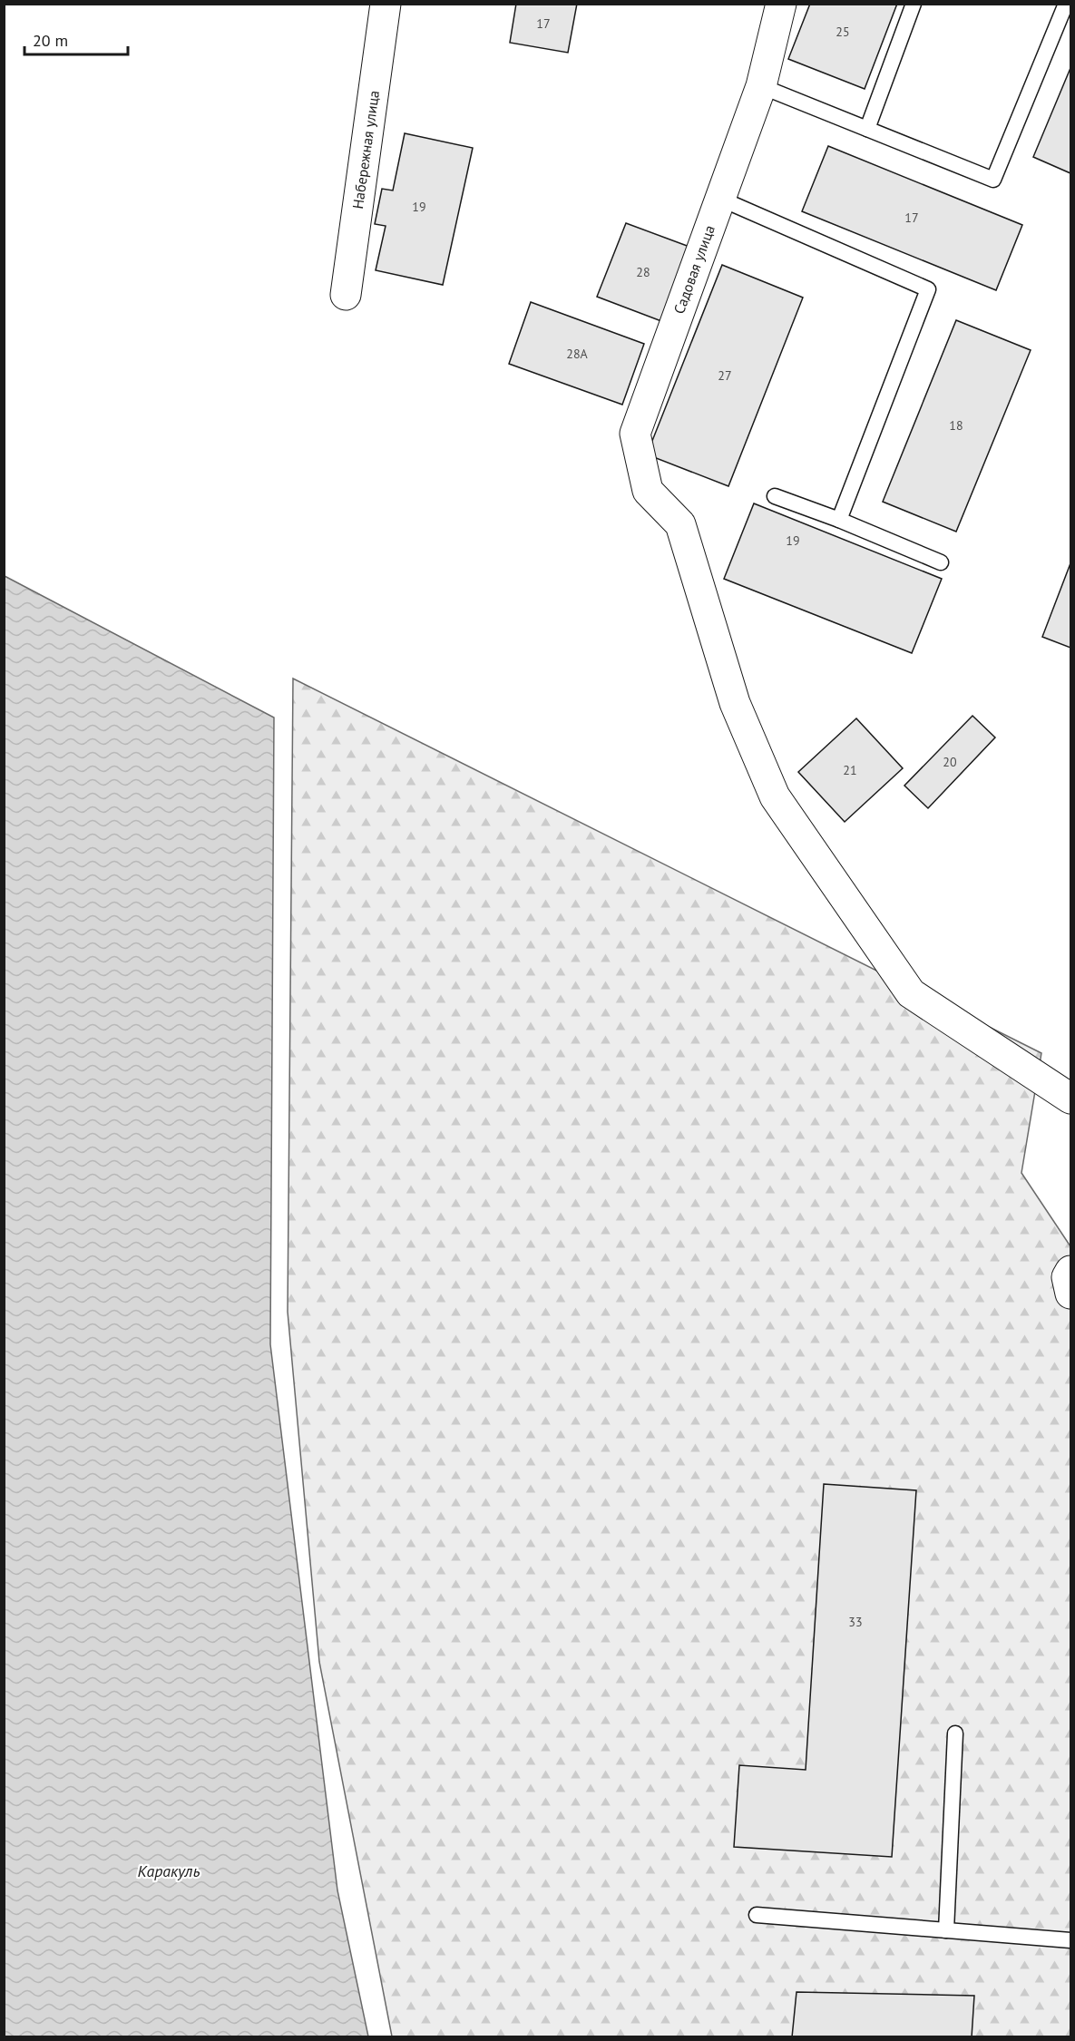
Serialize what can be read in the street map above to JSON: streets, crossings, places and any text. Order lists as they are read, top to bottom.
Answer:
{
  "streets": {
    "street": ["Набережная улица", "Садовая улица"]
  },
  "water": ["Каракуль"],
  "house_numbers": [
    "17",
    "25",
    "19",
    "17",
    "28",
    "28А",
    "27",
    "18",
    "19",
    "20",
    "21",
    "33"
  ],
  "scale_bar": "20 m"
}
